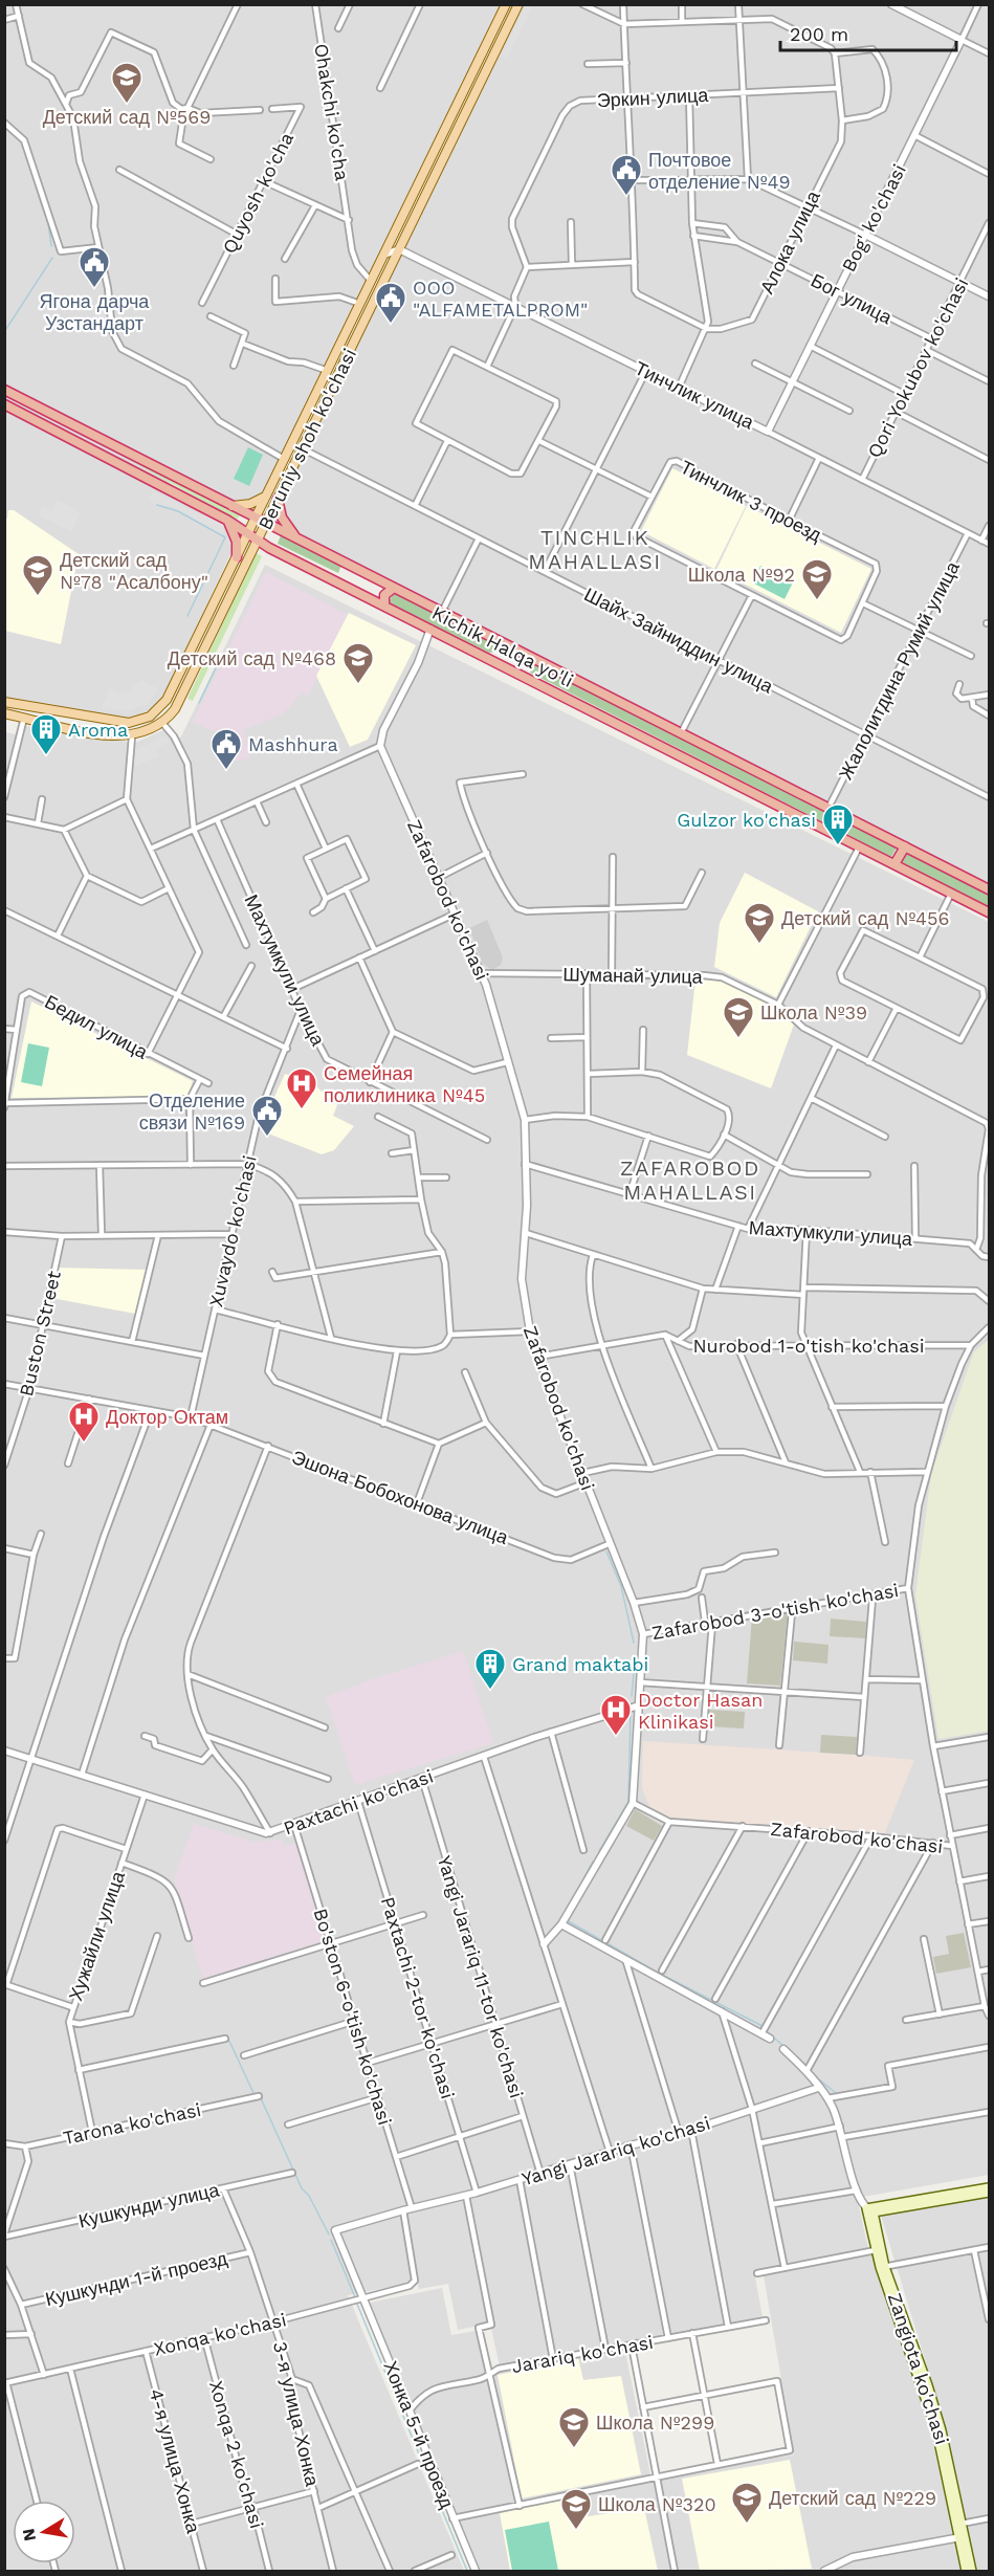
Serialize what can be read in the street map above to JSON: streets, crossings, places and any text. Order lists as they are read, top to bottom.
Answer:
{
  "streets": {
    "highway": ["Kichik Halqa yo'li"],
    "main road": ["Beruniy shoh ko'chasi", "Zangiota ko'chasi"],
    "street": [
      "Эркин улица",
      "Ohakchi ko'cha",
      "Quyosh ko'cha",
      "Bog' ko'chasi",
      "Алока улица",
      "Бог улица",
      "Qori Yokubov ko'chasi",
      "Тинчлик улица",
      "Тинчлик 3 проезд",
      "Шайх Зайниддин улица",
      "Жалолитдина Румий улица",
      "Zafarobod ko'chasi",
      "Махтумкули улица",
      "Шуманай улица",
      "Бедил улица",
      "Xuvaydo ko'chasi",
      "Buston Street",
      "Nurobod 1-o'tish ko'chasi",
      "Эшона Бобохонова улица",
      "Zafarobod 3-o'tish ko'chasi",
      "Paxtachi ko'chasi",
      "Хужайли улица",
      "Yangi Jarariq 11-tor ko'chasi",
      "Paxtachi 2-tor ko'chasi",
      "Bo'ston 6-o'tish ko'chasi",
      "Tarona ko'chasi",
      "Yangi Jarariq ko'chasi",
      "Кушкунди улица",
      "Кушкунди 1-й проезд",
      "Xonqa ko'chasi",
      "Jarariq ko'chasi",
      "3-я улица Хонка",
      "Хонка 5-й проезд",
      "Xonqa 2 ko'chasi",
      "4-я улица Хонка"
    ]
  },
  "crossings": [
    ["Эркин улица", "Алока улица"],
    ["Ohakchi ko'cha", "Quyosh ko'cha"],
    ["Ohakchi ko'cha", "Beruniy shoh ko'chasi"],
    ["Bog' ko'chasi", "Бог улица"],
    ["Bog' ko'chasi", "Тинчлик улица"],
    ["Алока улица", "Бог улица"],
    ["Бог улица", "Qori Yokubov ko'chasi"],
    ["Qori Yokubov ko'chasi", "Тинчлик улица"],
    ["Тинчлик улица", "Beruniy shoh ko'chasi"],
    ["Тинчлик улица", "Жалолитдина Румий улица"],
    ["Beruniy shoh ko'chasi", "Шайх Зайниддин улица"],
    ["Beruniy shoh ko'chasi", "Kichik Halqa yo'li"],
    ["Шайх Зайниддин улица", "Жалолитдина Румий улица"],
    ["Kichik Halqa yo'li", "Жалолитдина Румий улица"],
    ["Zafarobod ko'chasi", "Махтумкули улица"],
    ["Zafarobod ko'chasi", "Шуманай улица"],
    ["Zafarobod ko'chasi", "Nurobod 1-o'tish ko'chasi"],
    ["Zafarobod ko'chasi", "Эшона Бобохонова улица"],
    ["Zafarobod ko'chasi", "Zafarobod 3-o'tish ko'chasi"],
    ["Zafarobod ko'chasi", "Paxtachi ko'chasi"],
    ["Махтумкули улица", "Xuvaydo ko'chasi"],
    ["Xuvaydo ko'chasi", "Эшона Бобохонова улица"],
    ["Buston Street", "Эшона Бобохонова улица"],
    ["Paxtachi ko'chasi", "Хужайли улица"],
    ["Paxtachi ko'chasi", "Yangi Jarariq 11-tor ko'chasi"],
    ["Paxtachi ko'chasi", "Paxtachi 2-tor ko'chasi"],
    ["Paxtachi ko'chasi", "Bo'ston 6-o'tish ko'chasi"],
    ["Yangi Jarariq 11-tor ko'chasi", "Yangi Jarariq ko'chasi"],
    ["Paxtachi 2-tor ko'chasi", "Yangi Jarariq ko'chasi"],
    ["Bo'ston 6-o'tish ko'chasi", "Yangi Jarariq ko'chasi"],
    ["Yangi Jarariq ko'chasi", "Xonqa ko'chasi"],
    ["Yangi Jarariq ko'chasi", "Zangiota ko'chasi"],
    ["Yangi Jarariq ko'chasi", "Хонка 5-й проезд"],
    ["Кушкунди улица", "3-я улица Хонка"],
    ["Кушкунди 1-й проезд", "3-я улица Хонка"],
    ["Xonqa ko'chasi", "3-я улица Хонка"],
    ["Xonqa ko'chasi", "Хонка 5-й проезд"],
    ["Xonqa ko'chasi", "Xonqa 2 ko'chasi"],
    ["Xonqa ko'chasi", "4-я улица Хонка"],
    ["Jarariq ko'chasi", "Хонка 5-й проезд"]
  ],
  "districts": ["TINCHLIK MAHALLASI", "ZAFAROBOD MAHALLASI"],
  "places": {
    "school or university": [
      "Детский сад №569",
      "Детский сад №78 \"Асалбону\"",
      "Школа №92",
      "Детский сад №468",
      "Детский сад №456",
      "Школа №39",
      "Школа №299",
      "Детский сад №229",
      "Школа №320"
    ],
    "public building": [
      "Почтовое отделение №49",
      "Ягона дарча Узстандарт",
      "OOO \"ALFAMETALPROM\"",
      "Mashhura",
      "Отделение связи №169"
    ],
    "building": ["Aroma", "Gulzor ko'chasi", "Grand maktabi"],
    "hospital": ["Семейная поликлиника №45", "Доктор Октам", "Doctor Hasan Klinikasi"]
  },
  "scale_bar": "200 m",
  "north": "left"
}
